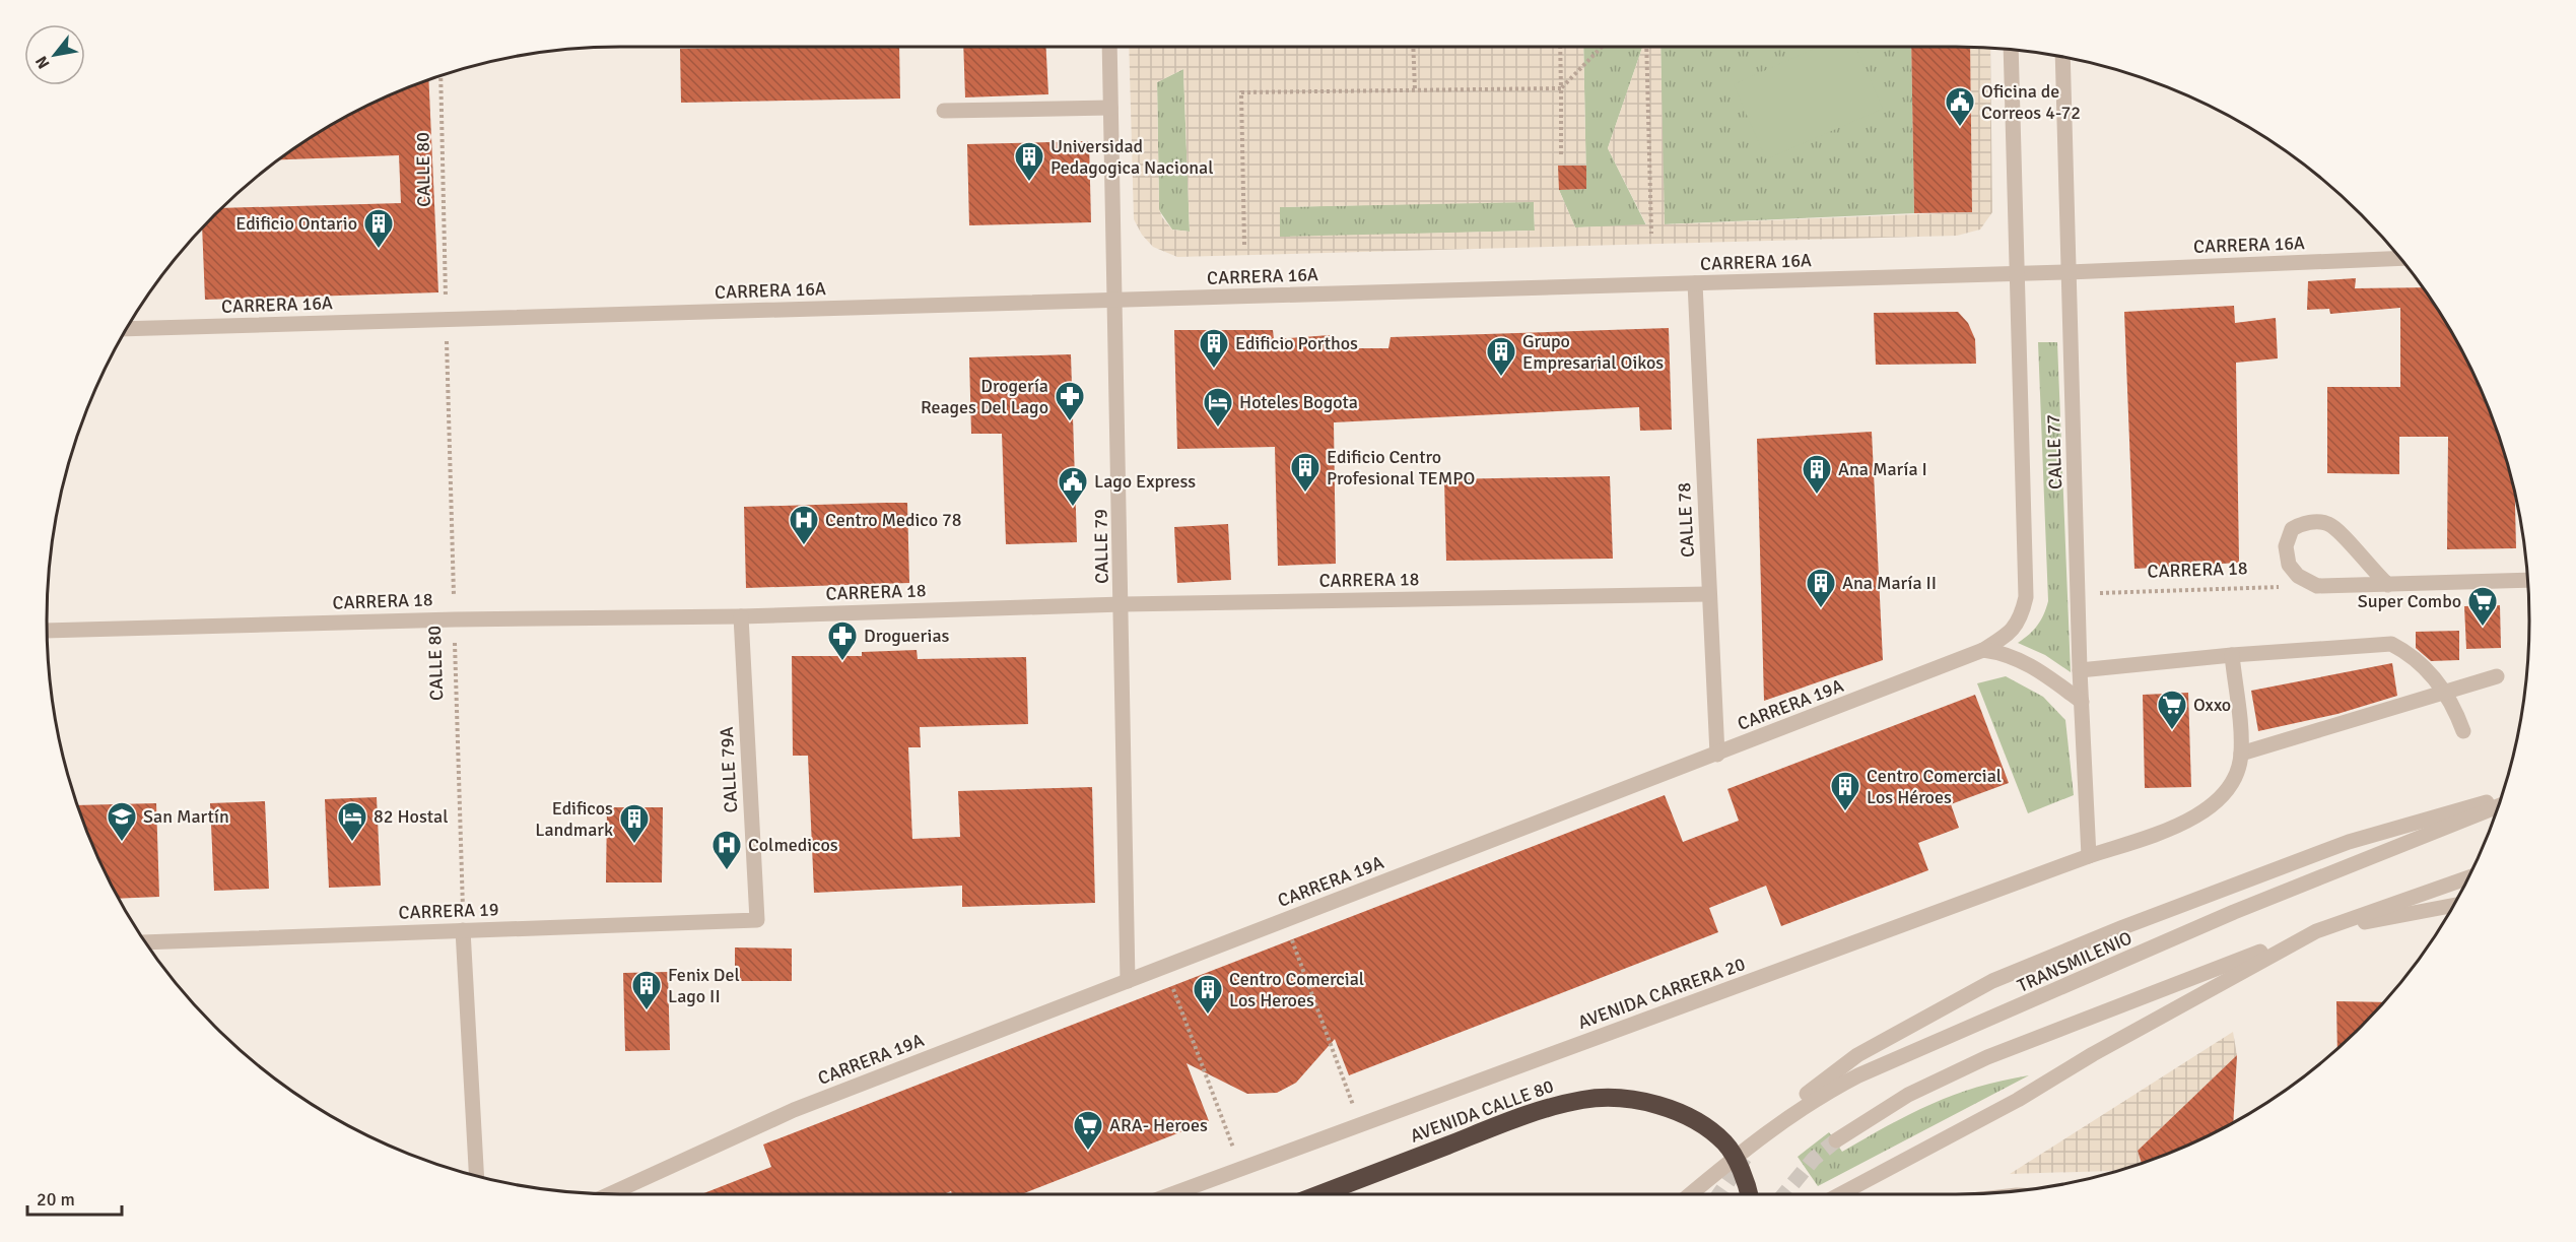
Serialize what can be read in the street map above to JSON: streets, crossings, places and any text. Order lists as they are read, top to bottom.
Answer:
{
  "streets": {
    "highway": ["AVENIDA CALLE 80"],
    "street": [
      "CARRERA 16A",
      "CALLE 77",
      "CALLE 78",
      "CALLE 79",
      "CARRERA 18",
      "CARRERA 19A",
      "CALLE 79A",
      "CARRERA 19",
      "TRANSMILENIO",
      "AVENIDA CARRERA 20"
    ],
    "path": ["CALLE 80"]
  },
  "crossings": [
    ["CALLE 80", "CARRERA 16A"],
    ["CALLE 80", "CARRERA 18"],
    ["CALLE 80", "CARRERA 19"],
    ["CARRERA 16A", "CALLE 77"],
    ["CARRERA 16A", "CALLE 78"],
    ["CARRERA 16A", "CALLE 79"],
    ["CALLE 77", "CARRERA 18"],
    ["CALLE 77", "CARRERA 19A"],
    ["CALLE 77", "AVENIDA CARRERA 20"],
    ["CALLE 78", "CARRERA 18"],
    ["CALLE 78", "CARRERA 19A"],
    ["CALLE 79", "CARRERA 18"],
    ["CALLE 79", "CARRERA 19A"],
    ["CARRERA 18", "CALLE 79A"],
    ["CALLE 79A", "CARRERA 19"],
    ["TRANSMILENIO", "AVENIDA CALLE 80"]
  ],
  "places": {
    "public building": ["Oficina de Correos 4-72", "Lago Express"],
    "building": [
      "Universidad Pedagogica Nacional",
      "Edificio Ontario",
      "Edificio Porthos",
      "Grupo Empresarial Oikos",
      "Edificio Centro Profesional TEMPO",
      "Ana María I",
      "Ana María II",
      "Centro Comercial Los Héroes",
      "Edificos Landmark",
      "Fenix Del Lago II",
      "Centro Comercial Los Heroes"
    ],
    "pharmacy": ["Drogería Reages Del Lago", "Droguerias"],
    "hotel": ["Hoteles Bogota", "82 Hostal"],
    "hospital": ["Centro Medico 78", "Colmedicos"],
    "supermarket": ["Super Combo", "Oxxo", "ARA- Heroes"],
    "school or university": ["San Martín"]
  },
  "scale_bar": "20 m",
  "north": "bottom left"
}
